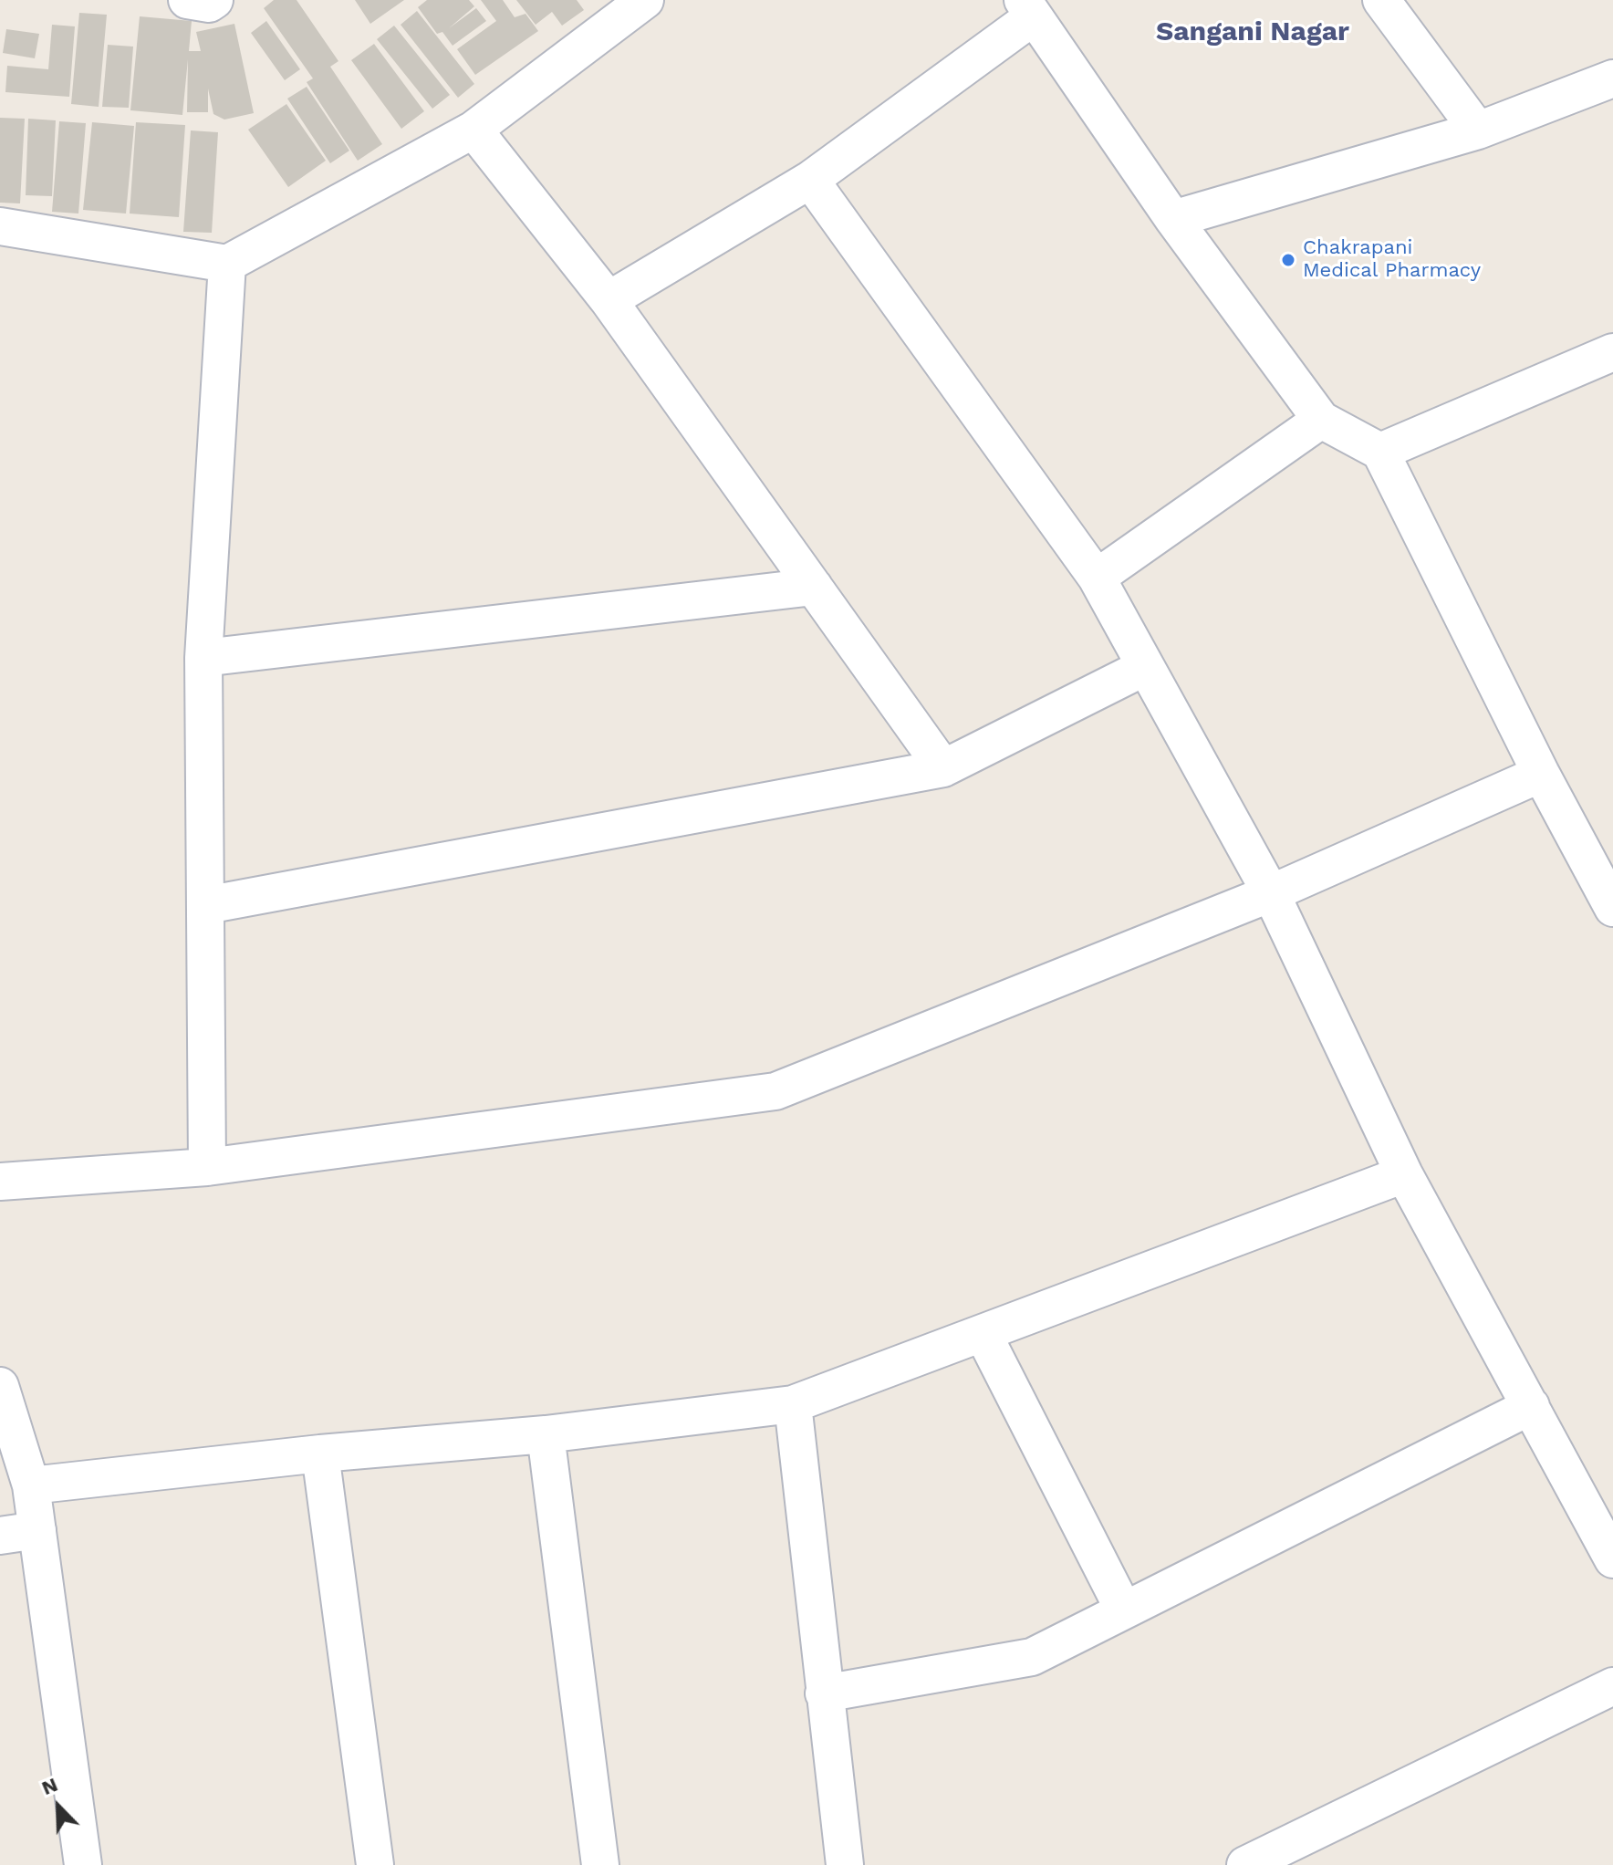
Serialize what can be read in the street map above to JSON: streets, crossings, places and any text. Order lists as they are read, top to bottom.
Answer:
{
  "districts": ["Sangani Nagar"],
  "places": ["Chakrapani Medical Pharmacy"],
  "north": "top left"
}
